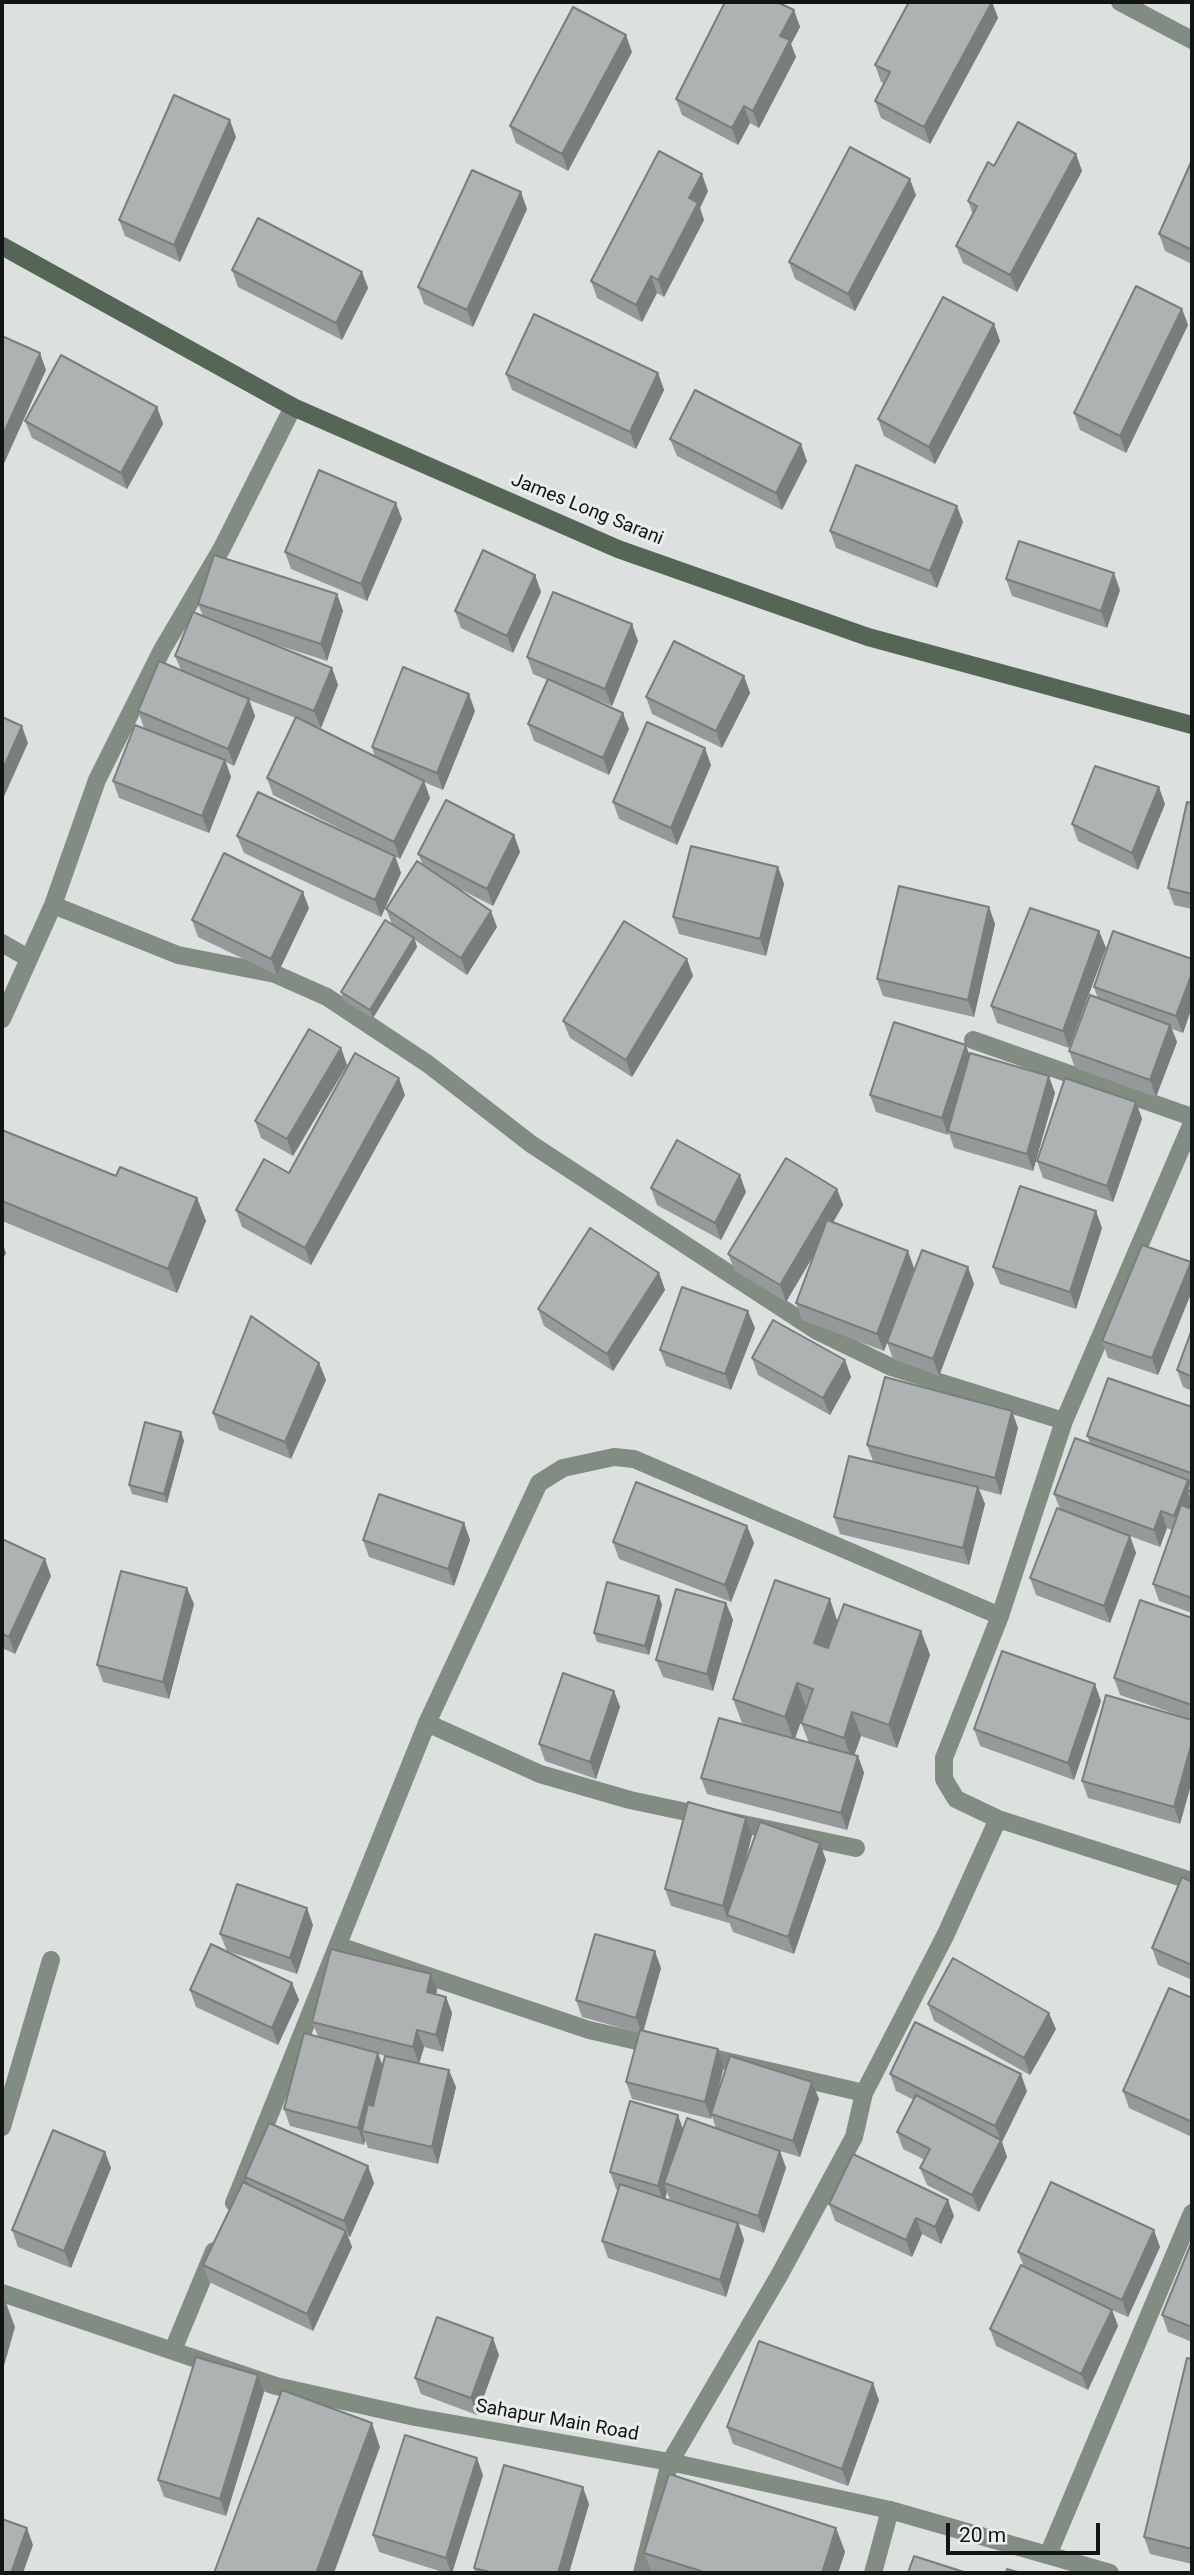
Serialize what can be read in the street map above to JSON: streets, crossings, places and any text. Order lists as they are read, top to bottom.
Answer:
{
  "streets": {
    "main road": ["James Long Sarani"],
    "street": ["Sahapur Main Road"]
  },
  "scale_bar": "20 m"
}
